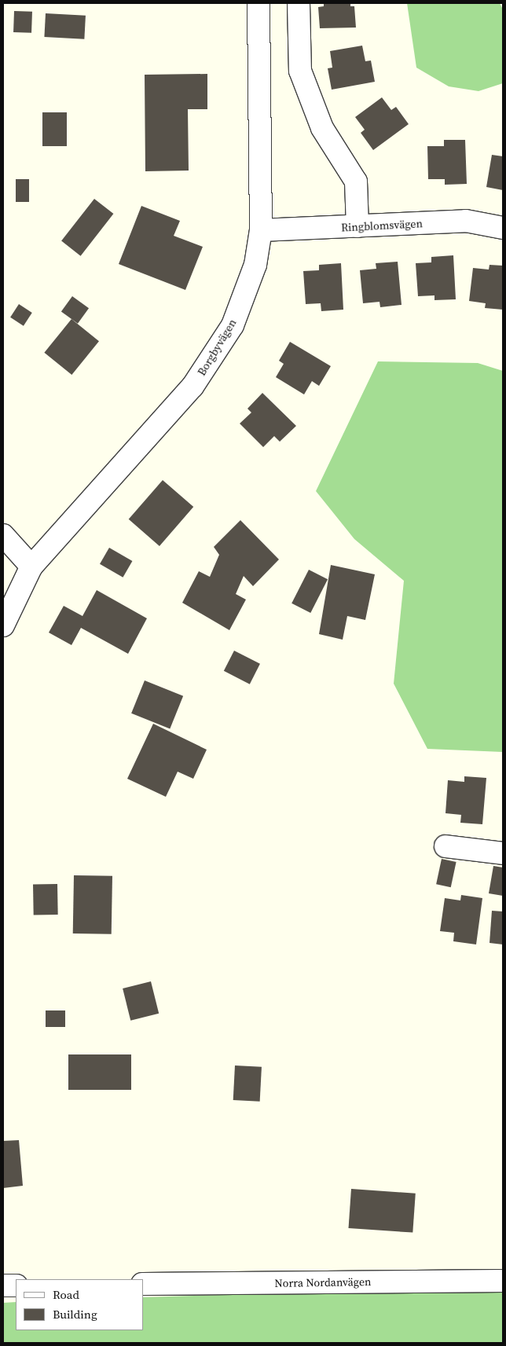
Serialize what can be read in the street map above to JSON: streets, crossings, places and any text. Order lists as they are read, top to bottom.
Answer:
{
  "streets": {
    "street": ["Ringblomsvägen", "Borgbyvägen", "Norra Nordanvägen"]
  },
  "crossings": [
    ["Ringblomsvägen", "Borgbyvägen"]
  ],
  "legend": ["Road", "Building"]
}
